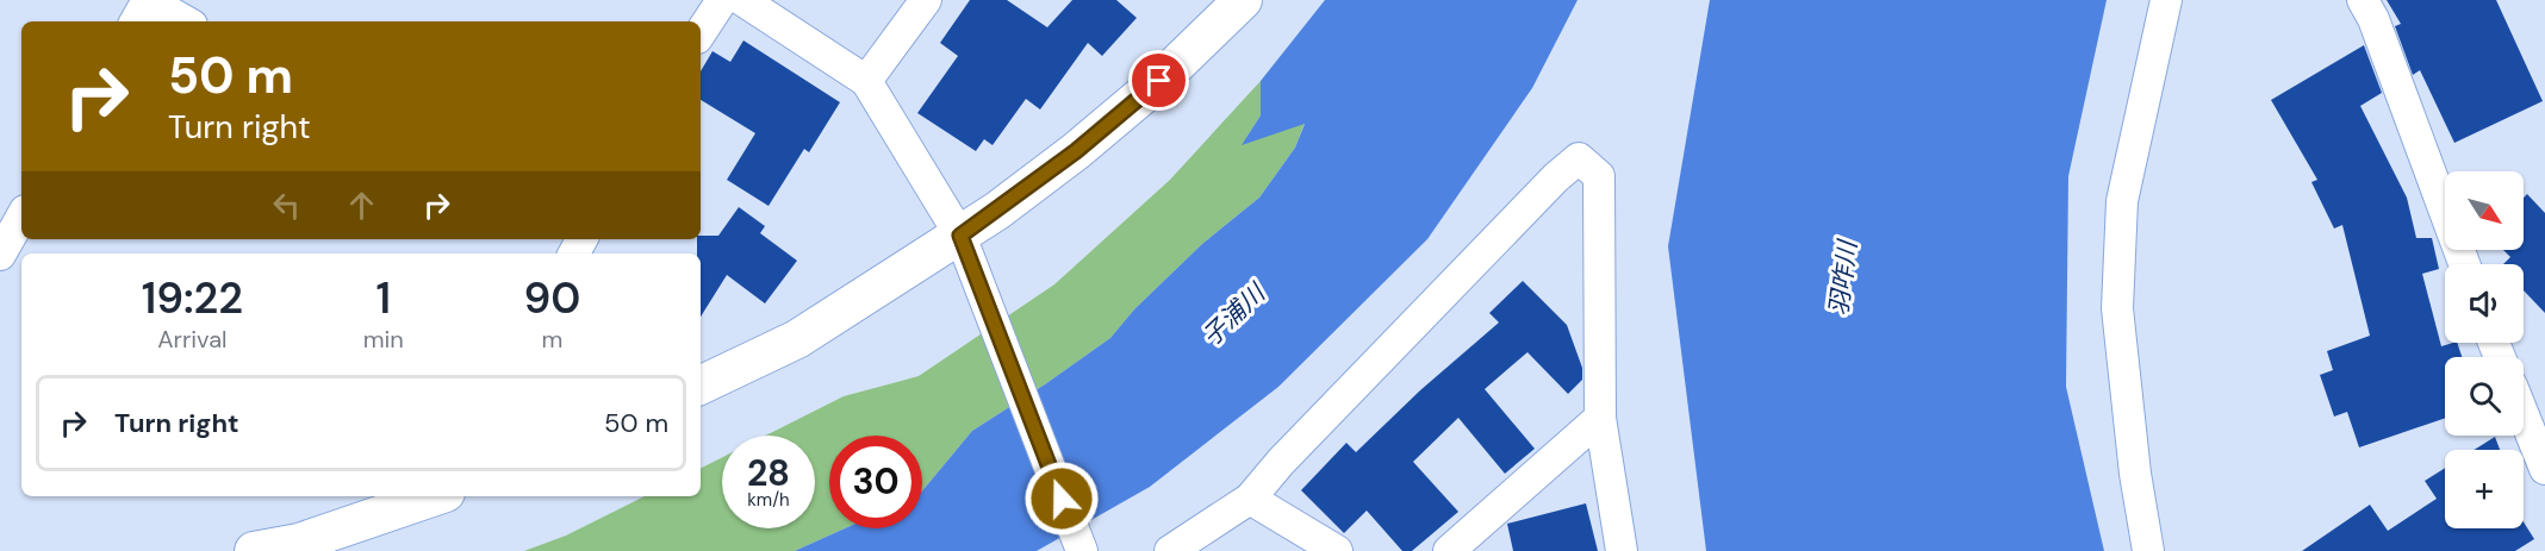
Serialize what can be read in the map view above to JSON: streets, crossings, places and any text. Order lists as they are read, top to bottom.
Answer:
{
  "water": ["羽咋川", "子浦川"],
  "north": "bottom right",
  "page": {
    "turn": ["50 m", "Turn right"],
    "map_buttons": "+",
    "eta": [
      "19:22",
      "Arrival",
      "1",
      "min",
      "90",
      "m"
    ],
    "list": [
      {
        "name": "Turn right",
        "value": "50 m"
      }
    ],
    "speed": "28 km/h",
    "limit": "30"
  }
}
